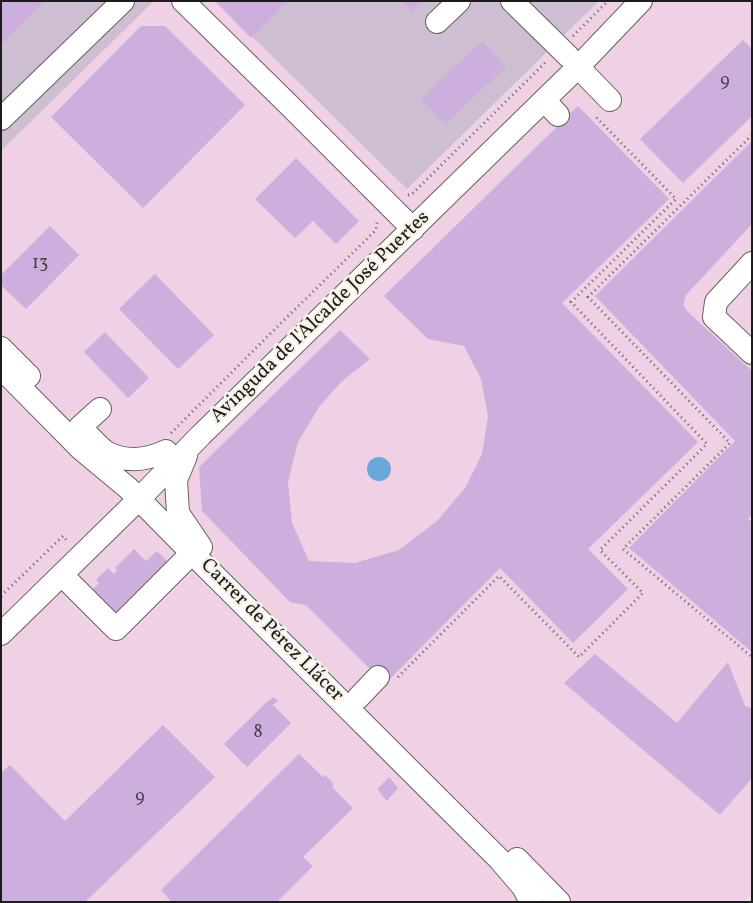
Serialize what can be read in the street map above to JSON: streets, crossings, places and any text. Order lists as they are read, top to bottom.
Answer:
{
  "streets": {
    "street": ["Avinguda de l'Alcalde José Puertes", "Carrer de Pérez Llácer"]
  },
  "crossings": [
    ["Avinguda de l'Alcalde José Puertes", "Carrer de Pérez Llácer"]
  ],
  "house_numbers": [
    "9",
    "13",
    "8",
    "9"
  ]
}
